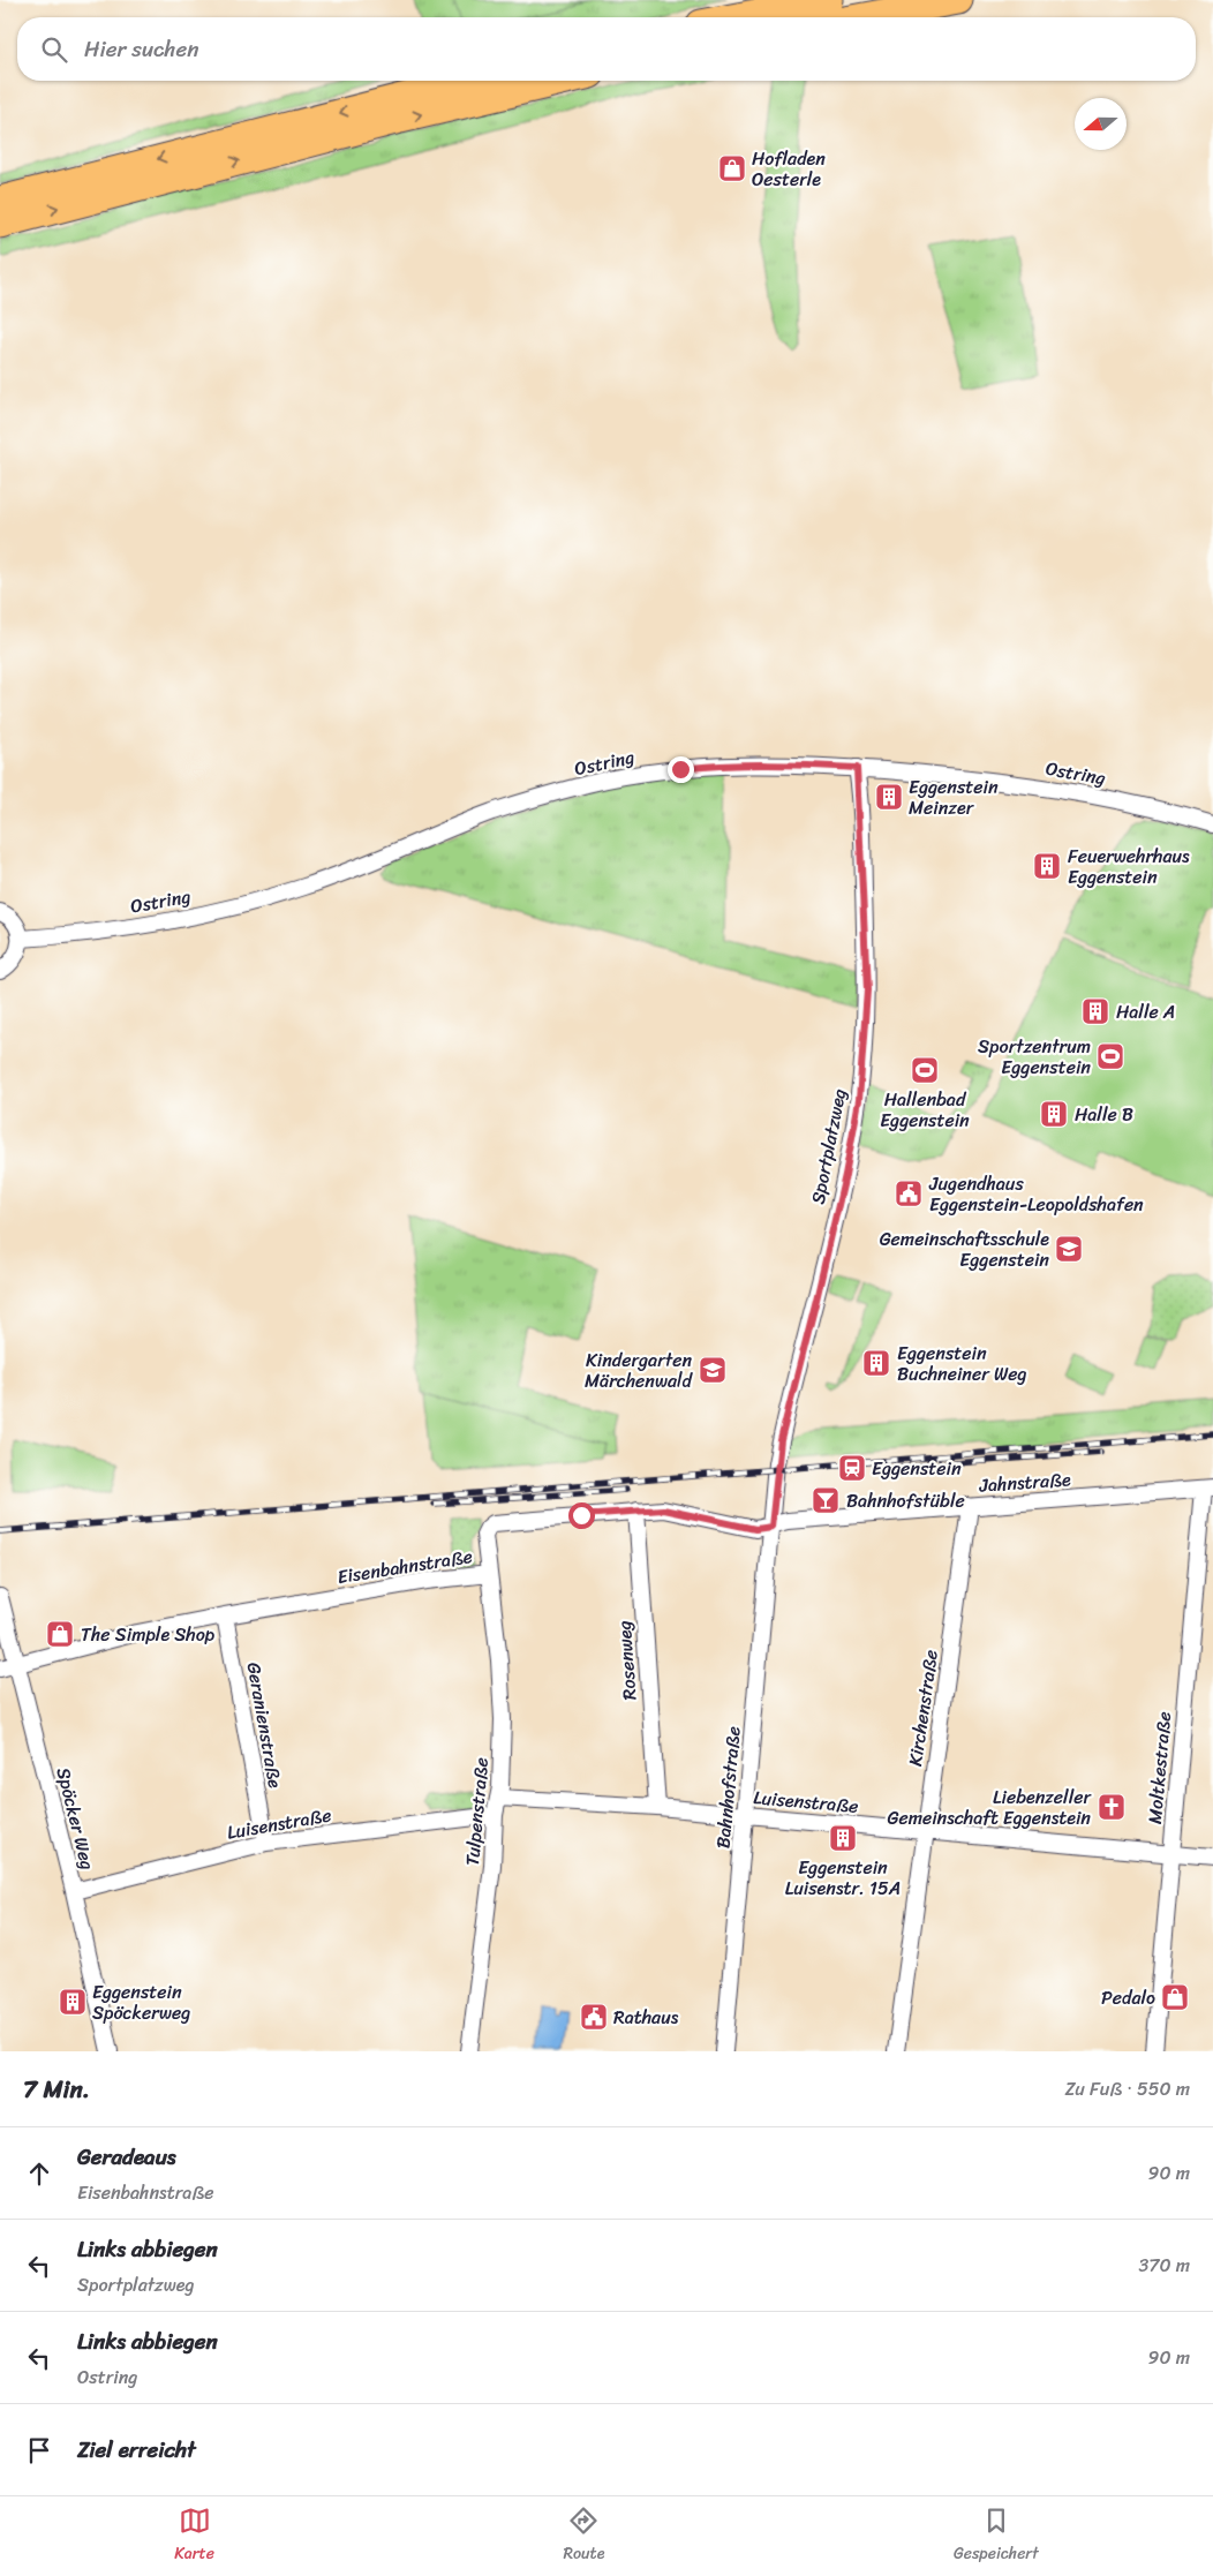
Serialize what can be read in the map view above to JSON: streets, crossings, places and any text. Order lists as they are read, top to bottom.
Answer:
{
  "streets": {
    "street": [
      "Ostring",
      "Sportplatzweg",
      "Jahnstraße",
      "Eisenbahnstraße",
      "Rosenweg",
      "Kirchenstraße",
      "Geranienstraße",
      "Moltkestraße",
      "Bahnhofstraße",
      "Luisenstraße",
      "Tulpenstraße",
      "Spöcker Weg"
    ]
  },
  "crossings": [
    ["Ostring", "Sportplatzweg"],
    ["Sportplatzweg", "Jahnstraße"],
    ["Sportplatzweg", "Eisenbahnstraße"],
    ["Sportplatzweg", "Bahnhofstraße"],
    ["Jahnstraße", "Eisenbahnstraße"],
    ["Jahnstraße", "Kirchenstraße"],
    ["Jahnstraße", "Moltkestraße"],
    ["Jahnstraße", "Bahnhofstraße"],
    ["Eisenbahnstraße", "Rosenweg"],
    ["Eisenbahnstraße", "Geranienstraße"],
    ["Eisenbahnstraße", "Bahnhofstraße"],
    ["Eisenbahnstraße", "Tulpenstraße"],
    ["Eisenbahnstraße", "Spöcker Weg"],
    ["Rosenweg", "Luisenstraße"],
    ["Kirchenstraße", "Luisenstraße"],
    ["Geranienstraße", "Luisenstraße"],
    ["Moltkestraße", "Luisenstraße"],
    ["Bahnhofstraße", "Luisenstraße"],
    ["Luisenstraße", "Tulpenstraße"],
    ["Luisenstraße", "Spöcker Weg"]
  ],
  "places": {
    "shop": ["Hofladen Oesterle", "The Simple Shop", "Pedalo"],
    "building": [
      "Eggenstein Meinzer",
      "Feuerwehrhaus Eggenstein",
      "Halle A",
      "Halle B",
      "Eggenstein Buchneiner Weg",
      "Eggenstein Luisenstr. 15A",
      "Eggenstein Spöckerweg"
    ],
    "sports": ["Sportzentrum Eggenstein", "Hallenbad Eggenstein"],
    "public building": ["Jugendhaus Eggenstein-Leopoldshafen", "Rathaus"],
    "school or university": ["Gemeinschaftsschule Eggenstein", "Kindergarten Märchenwald"],
    "station": ["Eggenstein"],
    "bar": ["Bahnhofstüble"],
    "church": ["Liebenzeller Gemeinschaft Eggenstein"]
  },
  "north": "left",
  "page": {
    "search": "Hier suchen",
    "heading": ["7 Min.", "Zu Fuß · 550 m"],
    "list": [
      ["Geradeaus", "Eisenbahnstraße", "90 m"],
      ["Links abbiegen", "Sportplatzweg", "370 m"],
      ["Links abbiegen", "Ostring", "90 m"],
      "Ziel erreicht"
    ],
    "nav": ["Karte", "Route", "Gespeichert"]
  }
}
